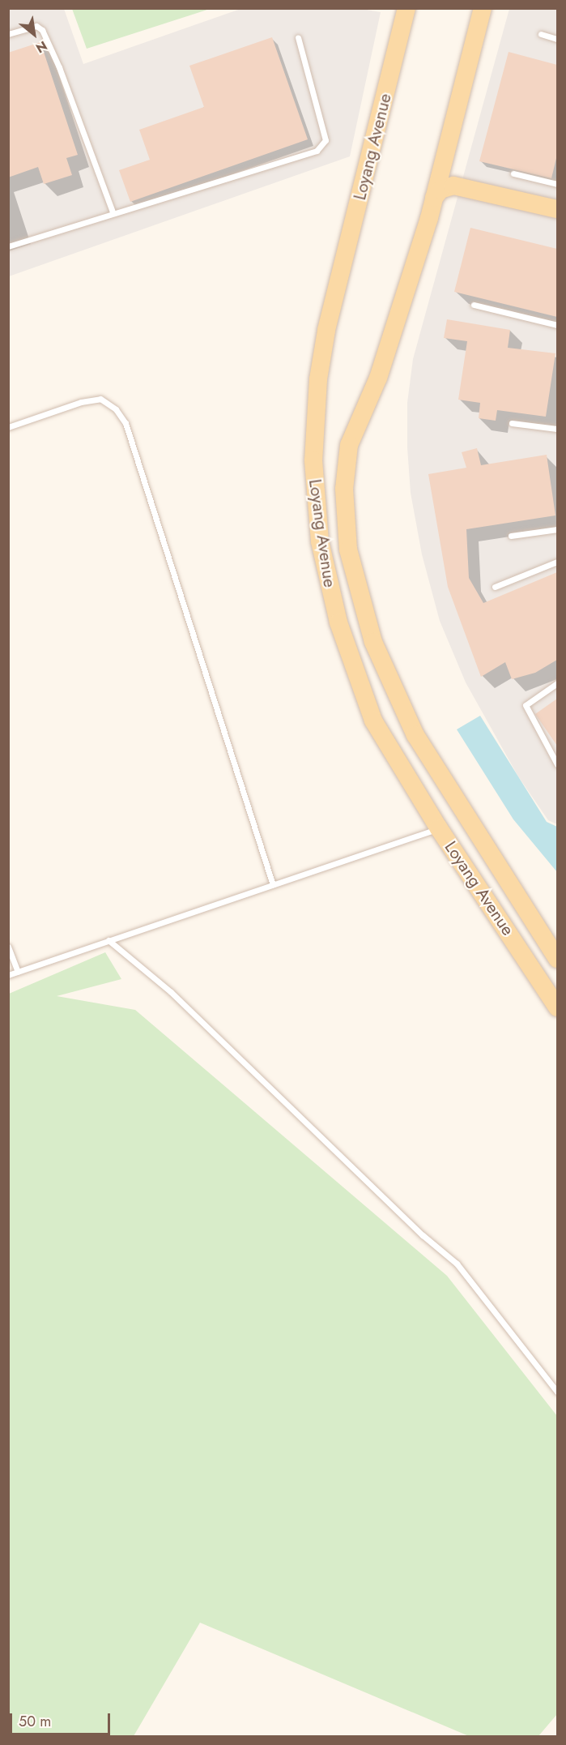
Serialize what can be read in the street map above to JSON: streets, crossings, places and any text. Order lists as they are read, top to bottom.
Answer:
{
  "streets": {
    "main road": ["Loyang Avenue"]
  },
  "scale_bar": "50 m",
  "north": "bottom right"
}
